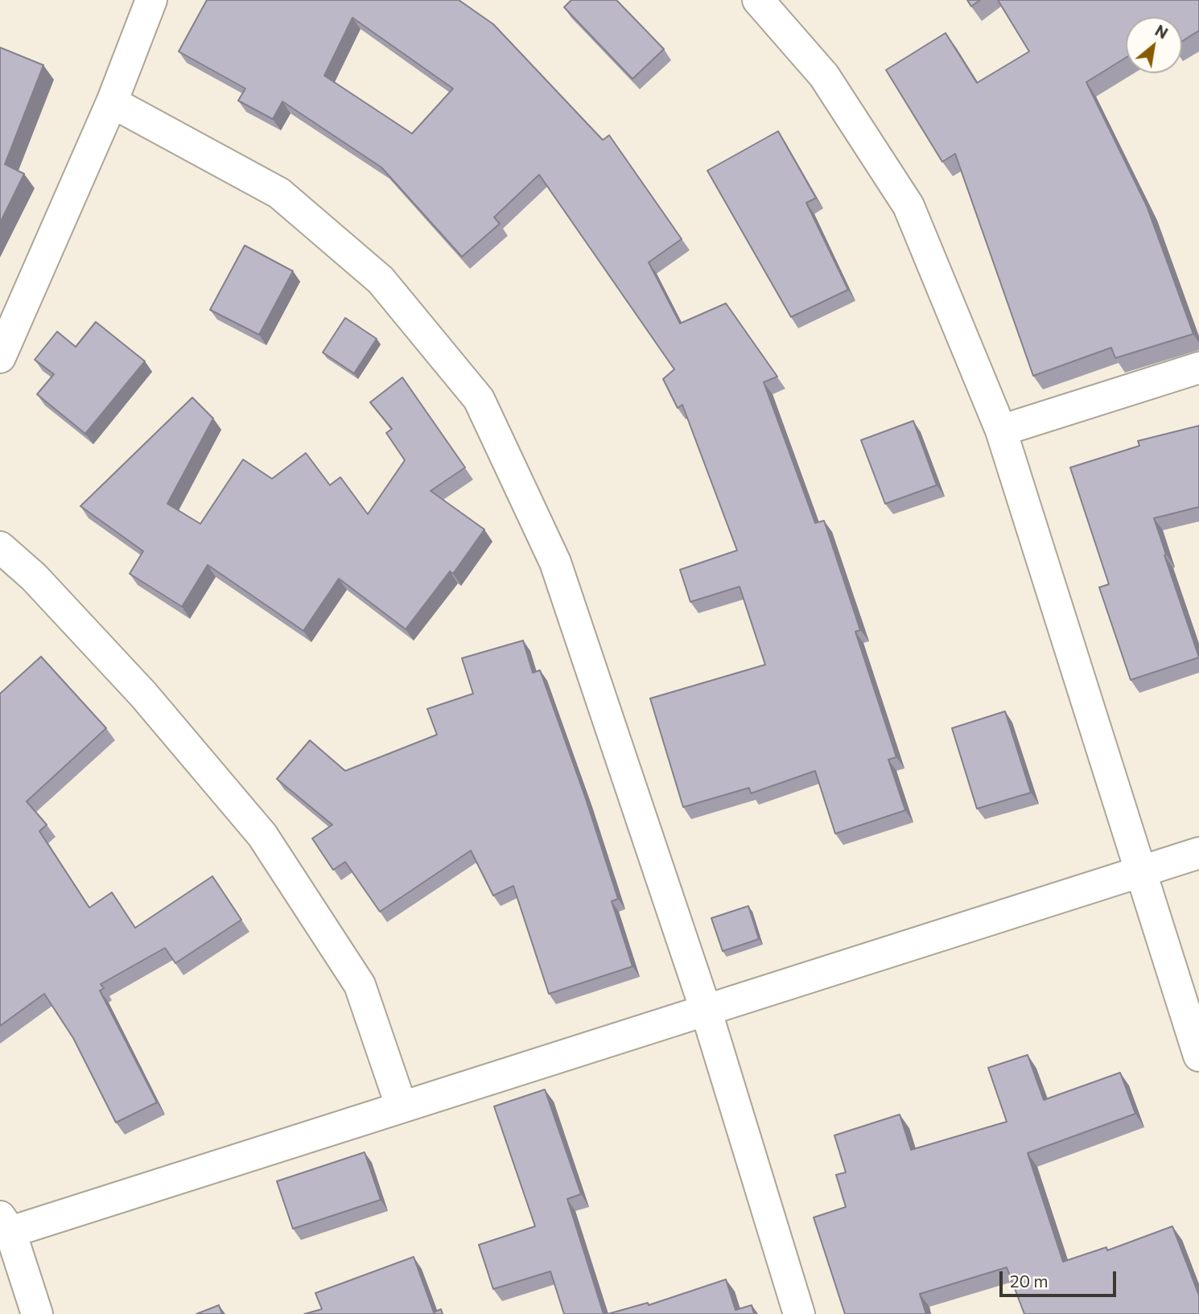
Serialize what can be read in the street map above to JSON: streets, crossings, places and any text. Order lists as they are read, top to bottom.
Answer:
{
  "scale_bar": "20 m",
  "north": "top right"
}
